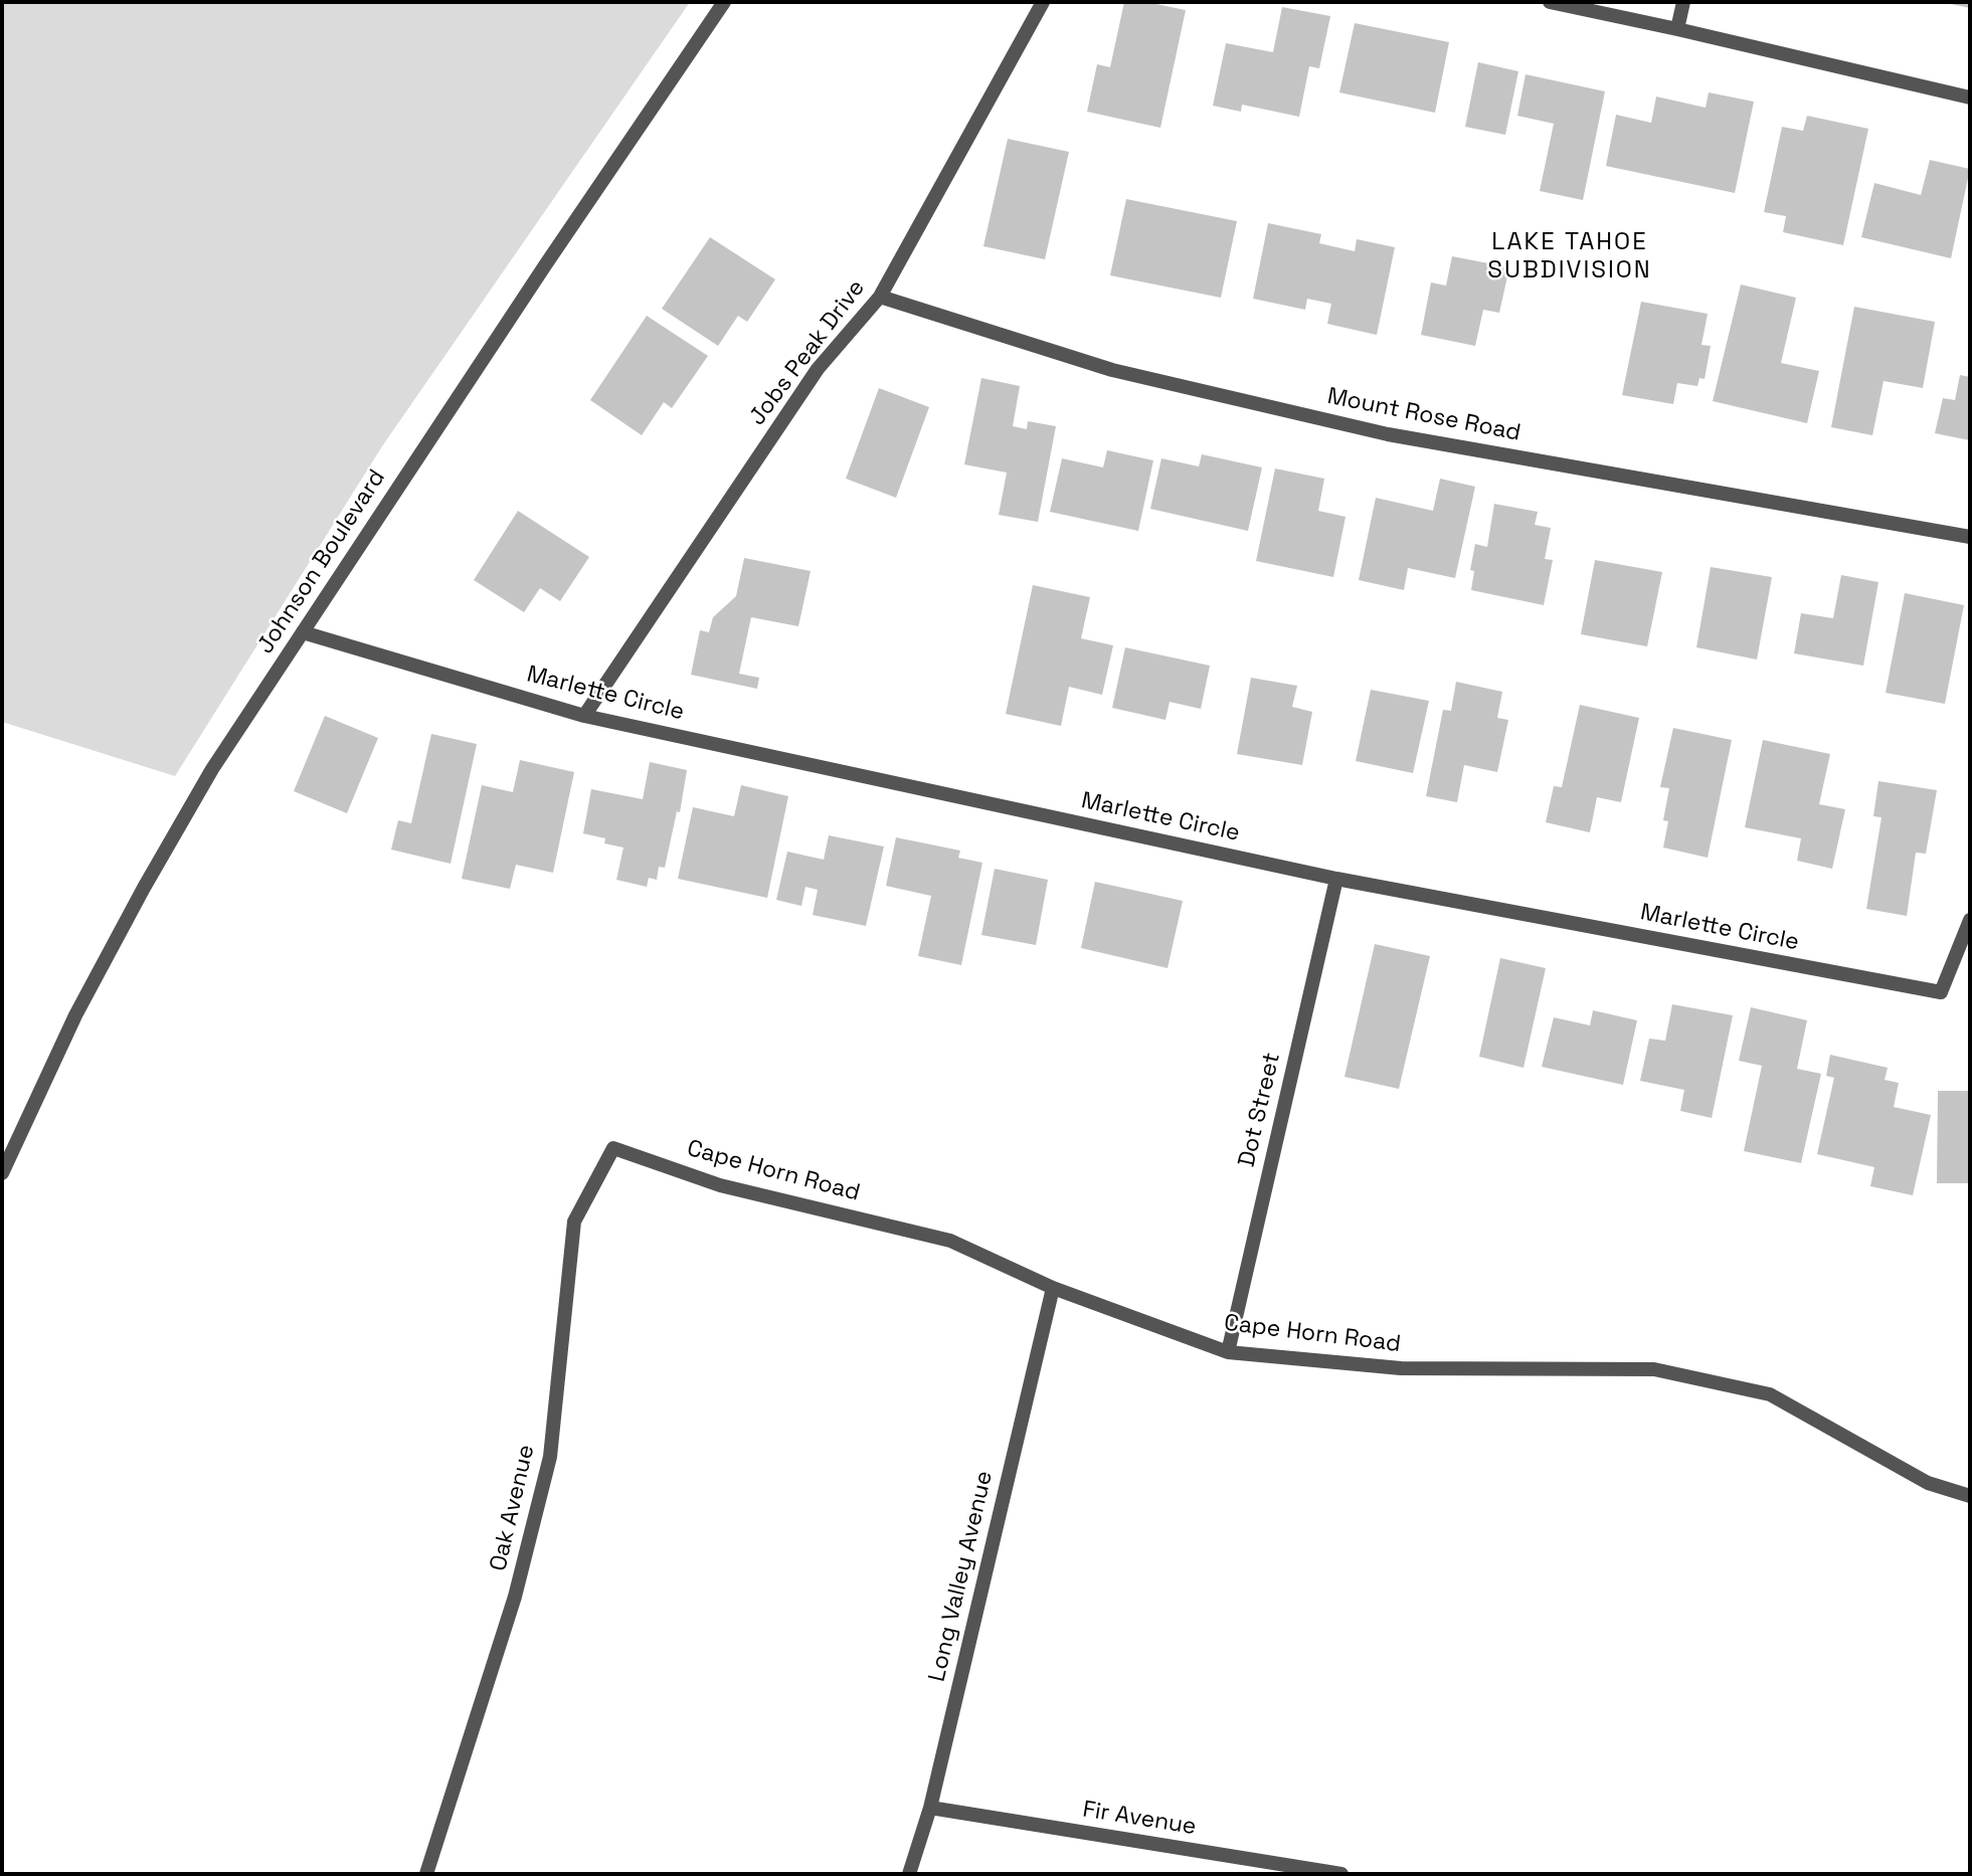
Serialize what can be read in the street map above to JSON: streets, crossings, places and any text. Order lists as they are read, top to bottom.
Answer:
{
  "streets": {
    "street": [
      "Jobs Peak Drive",
      "Mount Rose Road",
      "Johnson Boulevard",
      "Marlette Circle",
      "Dot Street",
      "Cape Horn Road",
      "Oak Avenue",
      "Long Valley Avenue",
      "Fir Avenue"
    ]
  },
  "crossings": [
    ["Jobs Peak Drive", "Mount Rose Road"],
    ["Jobs Peak Drive", "Marlette Circle"],
    ["Johnson Boulevard", "Marlette Circle"],
    ["Marlette Circle", "Dot Street"],
    ["Dot Street", "Cape Horn Road"],
    ["Cape Horn Road", "Oak Avenue"],
    ["Cape Horn Road", "Long Valley Avenue"],
    ["Long Valley Avenue", "Fir Avenue"]
  ],
  "districts": ["LAKE TAHOE SUBDIVISION"]
}
